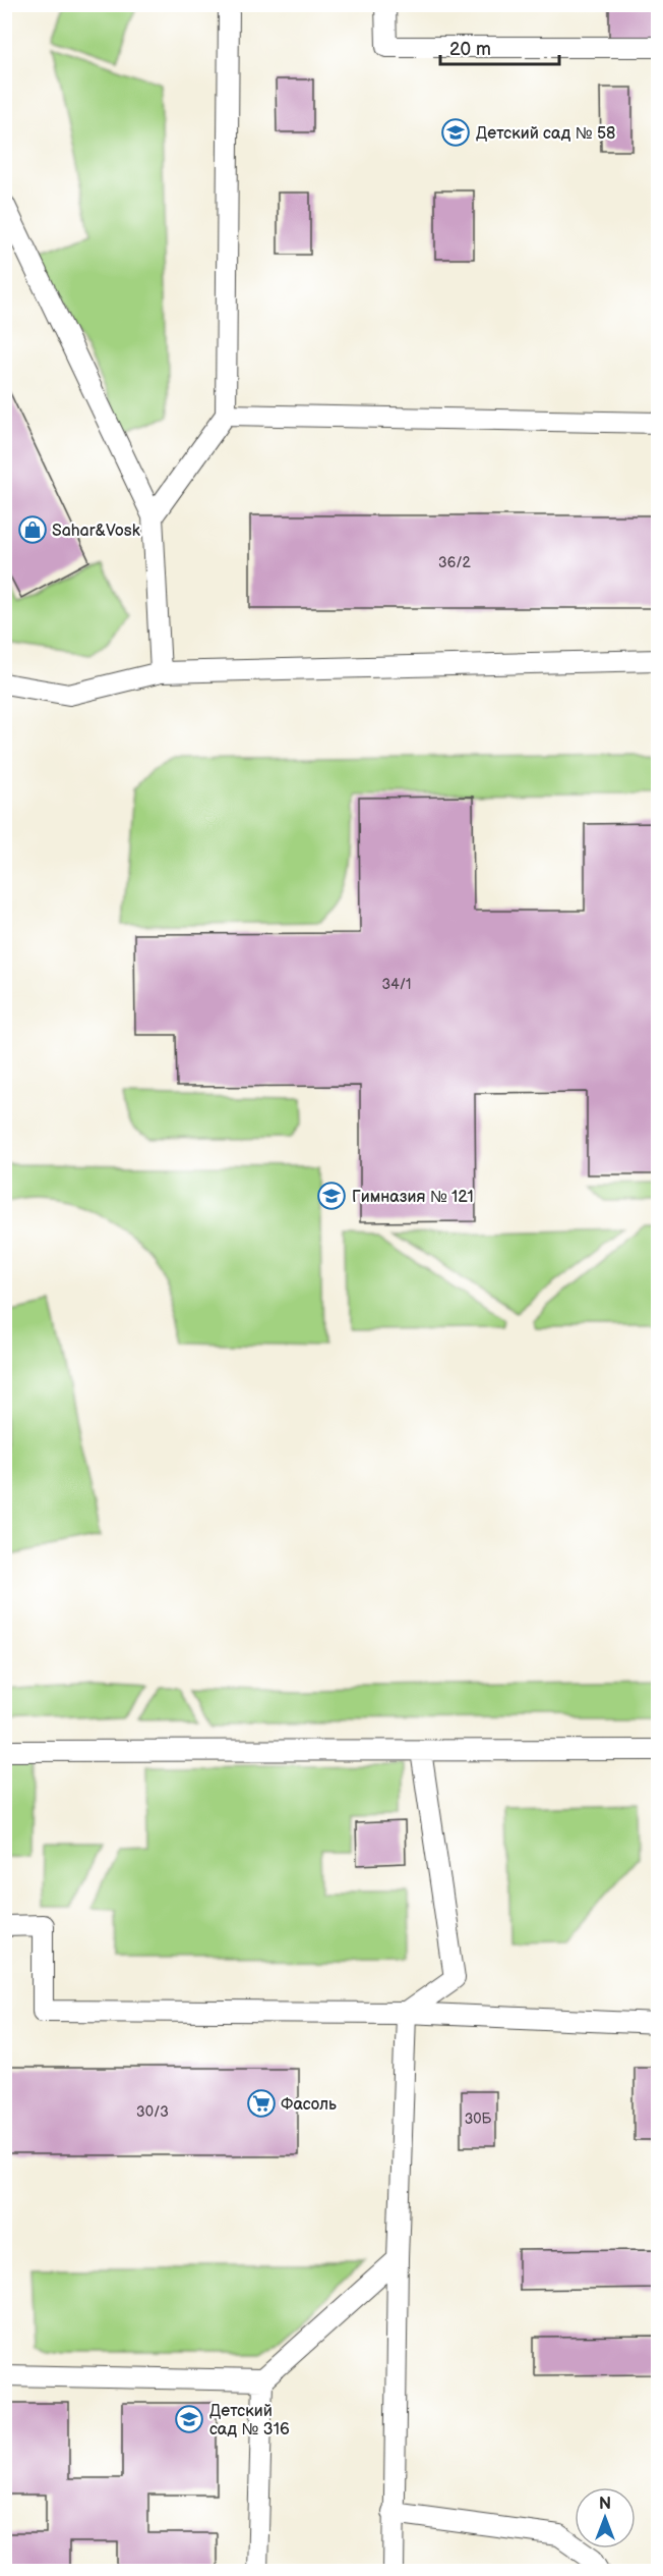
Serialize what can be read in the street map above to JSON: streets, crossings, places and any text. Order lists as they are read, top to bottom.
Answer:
{
  "places": {
    "school or university": ["Детский сад № 58", "Гимназия № 121", "Детский сад № 316"],
    "shop": ["Sahar&Vosk"],
    "supermarket": ["Фасоль"]
  },
  "house_numbers": [
    "36/2",
    "34/1",
    "30/3",
    "30Б"
  ],
  "scale_bar": "20 m",
  "north": "top"
}
